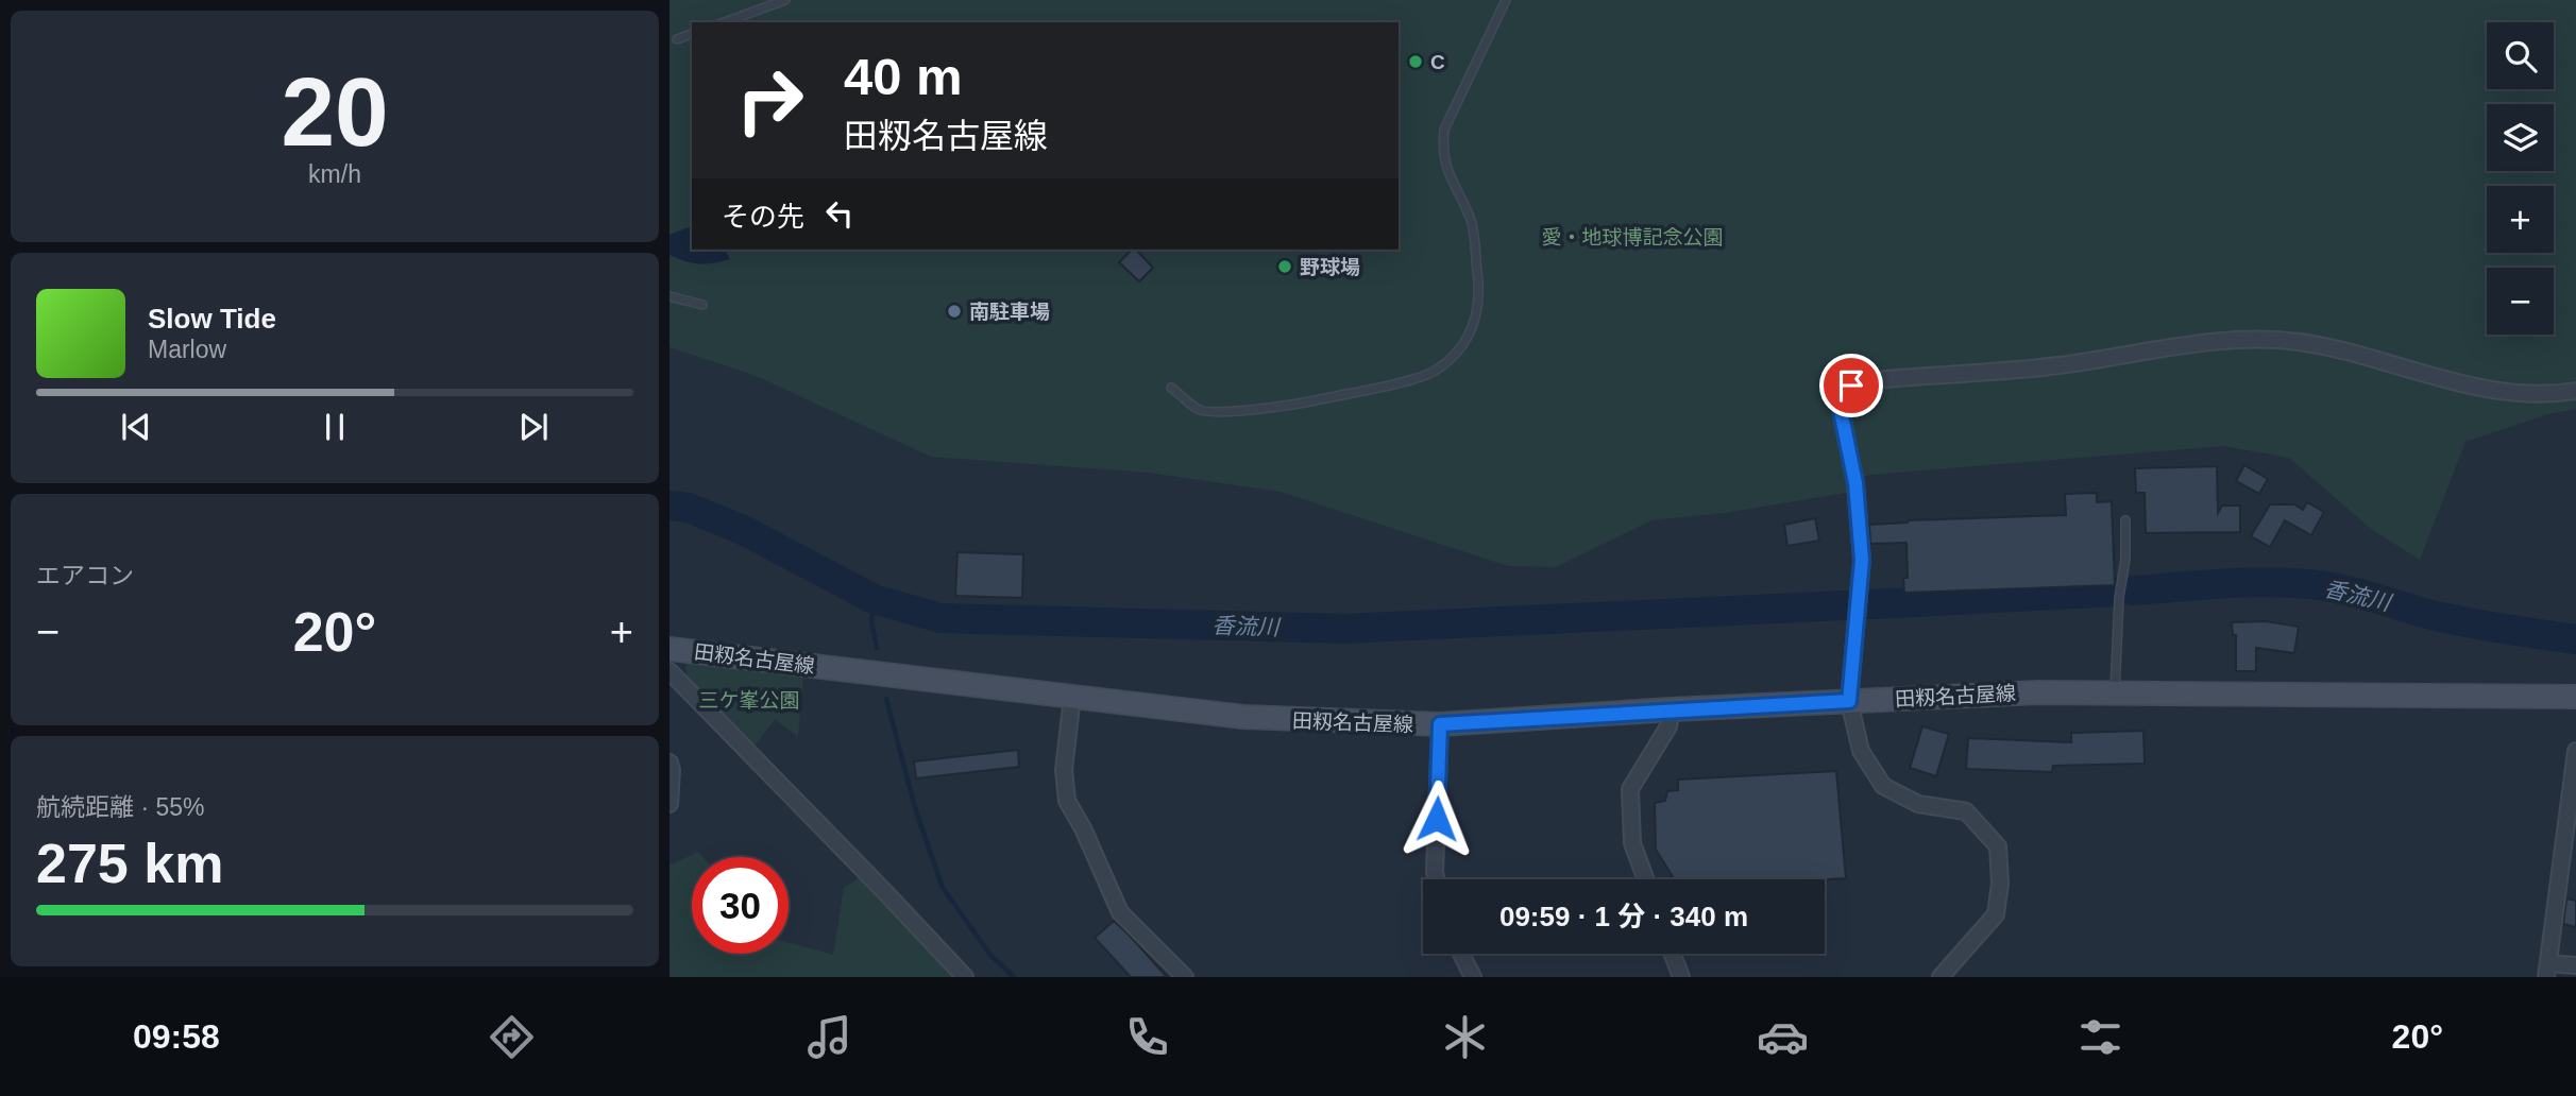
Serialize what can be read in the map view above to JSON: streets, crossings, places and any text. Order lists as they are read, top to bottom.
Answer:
{
  "streets": {
    "main road": ["田籾名古屋線"]
  },
  "water": ["香流川"],
  "parks": ["愛・地球博記念公園", "三ケ峯公園"],
  "places": ["C", "野球場", "南駐車場"],
  "page": {
    "tile": [
      ["20", "km/h"],
      "エアコン",
      ["航続距離 · 55%", "275 km"]
    ],
    "map_buttons": ["+", "−"],
    "turn": ["40 m", "田籾名古屋線"],
    "then": "その先",
    "song": ["Slow Tide", "Marlow"],
    "heat": ["−", "20°", "+"],
    "limit": "30",
    "trip": "09:59 · 1 分 · 340 m",
    "tabs": ["09:58", "20°"]
  }
}
